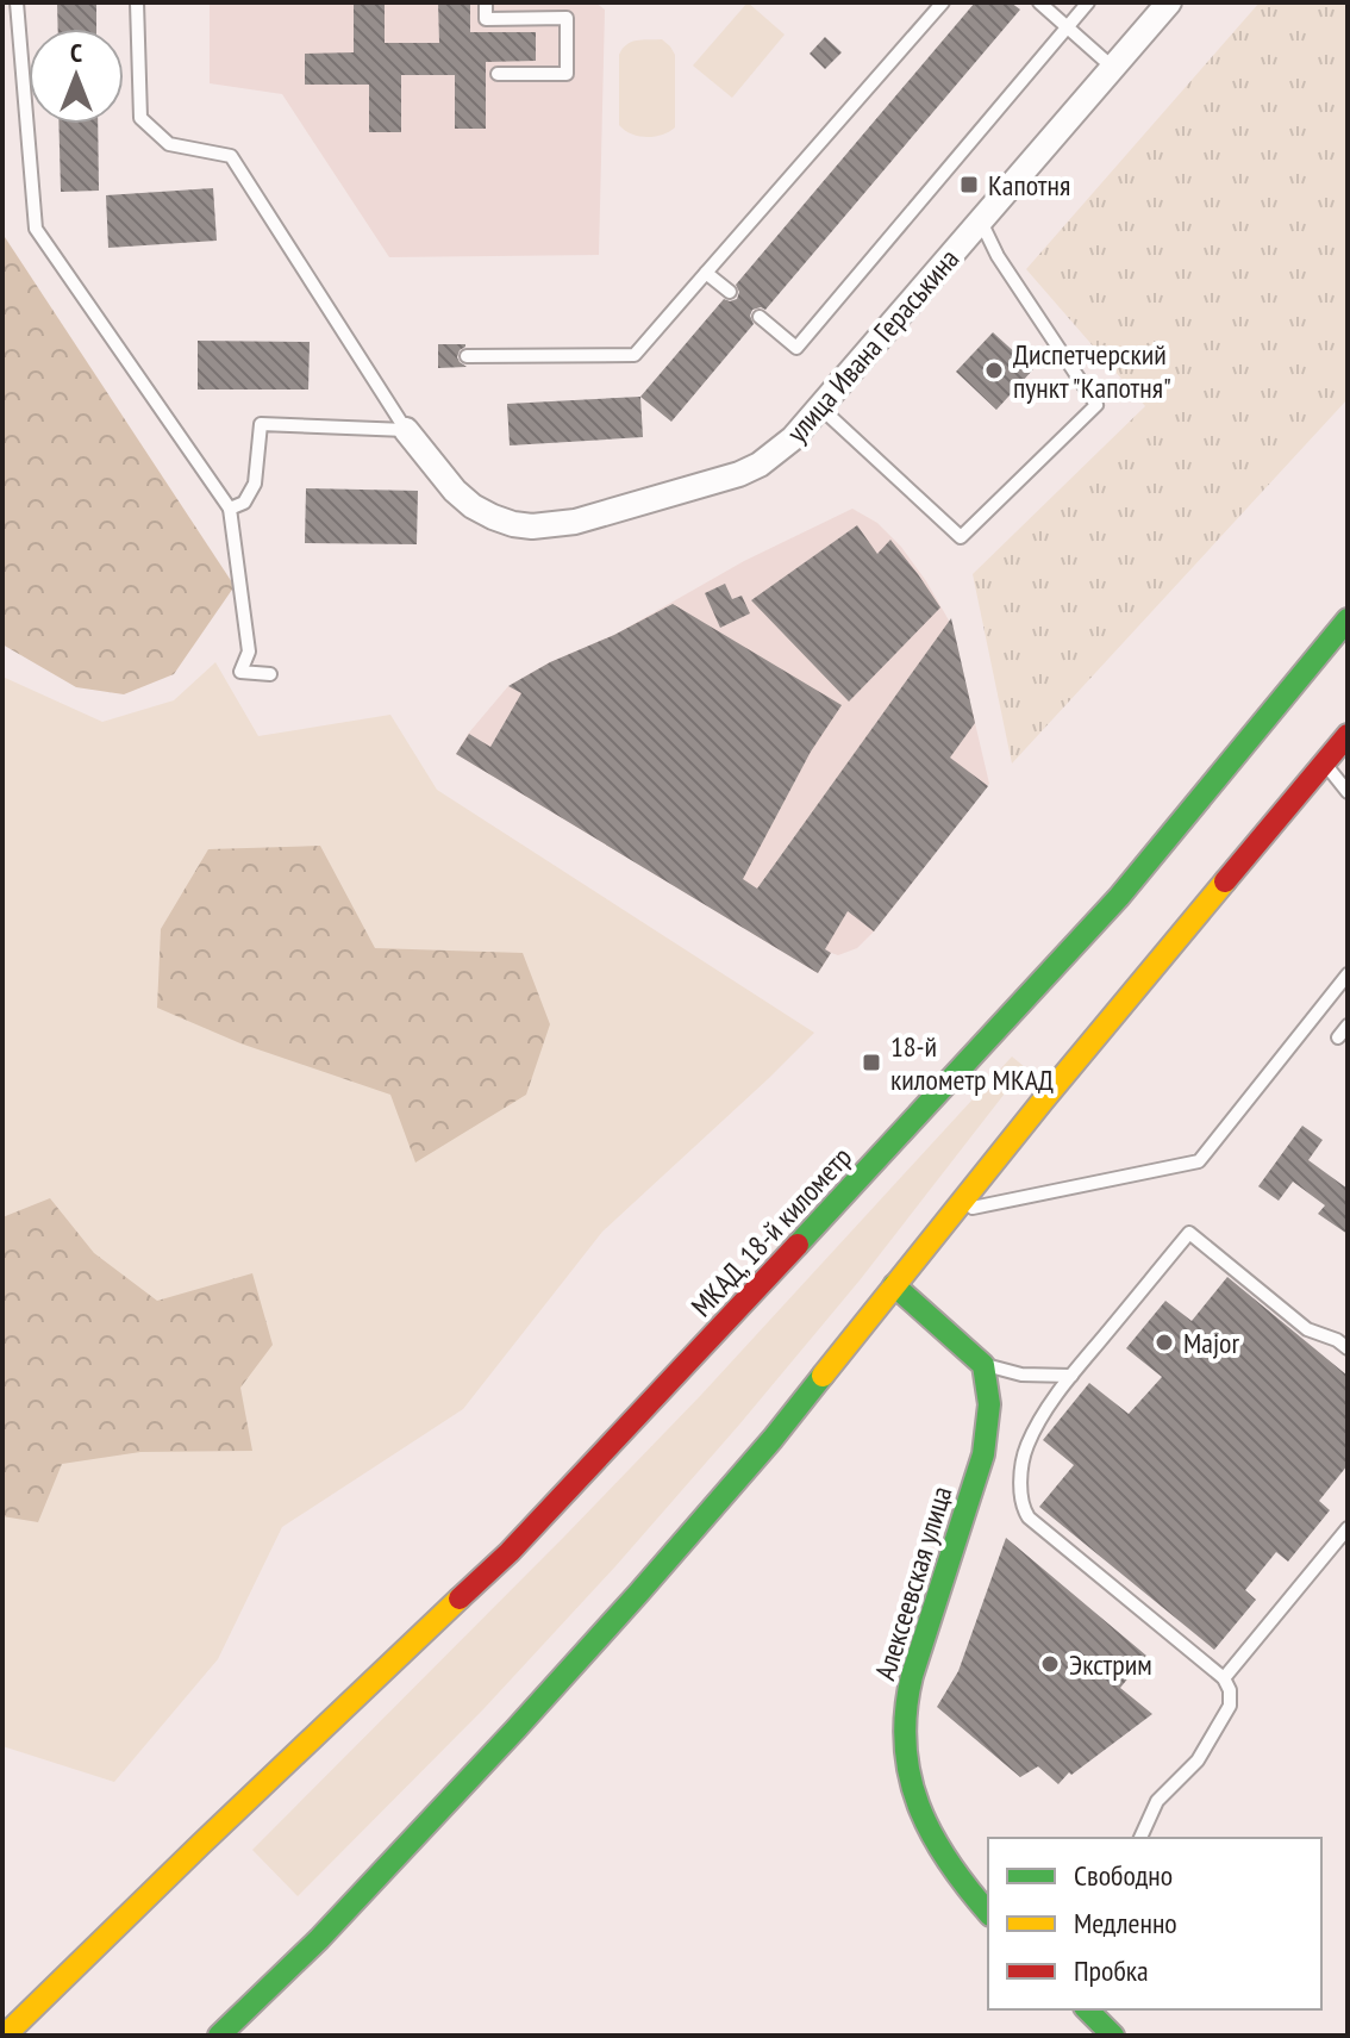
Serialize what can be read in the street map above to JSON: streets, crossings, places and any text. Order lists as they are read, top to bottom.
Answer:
{
  "streets": {
    "main road": ["МКАД, 18-й километр", "Алексеевская улица"],
    "street": ["улица Ивана Гераськина"]
  },
  "places": {
    "transit": ["Капотня", "18-й километр МКАД"],
    "other": ["Диспетчерский пункт \"Капотня\"", "Major", "Экстрим"]
  },
  "legend": ["Свободно", "Медленно", "Пробка"],
  "north": "top"
}
